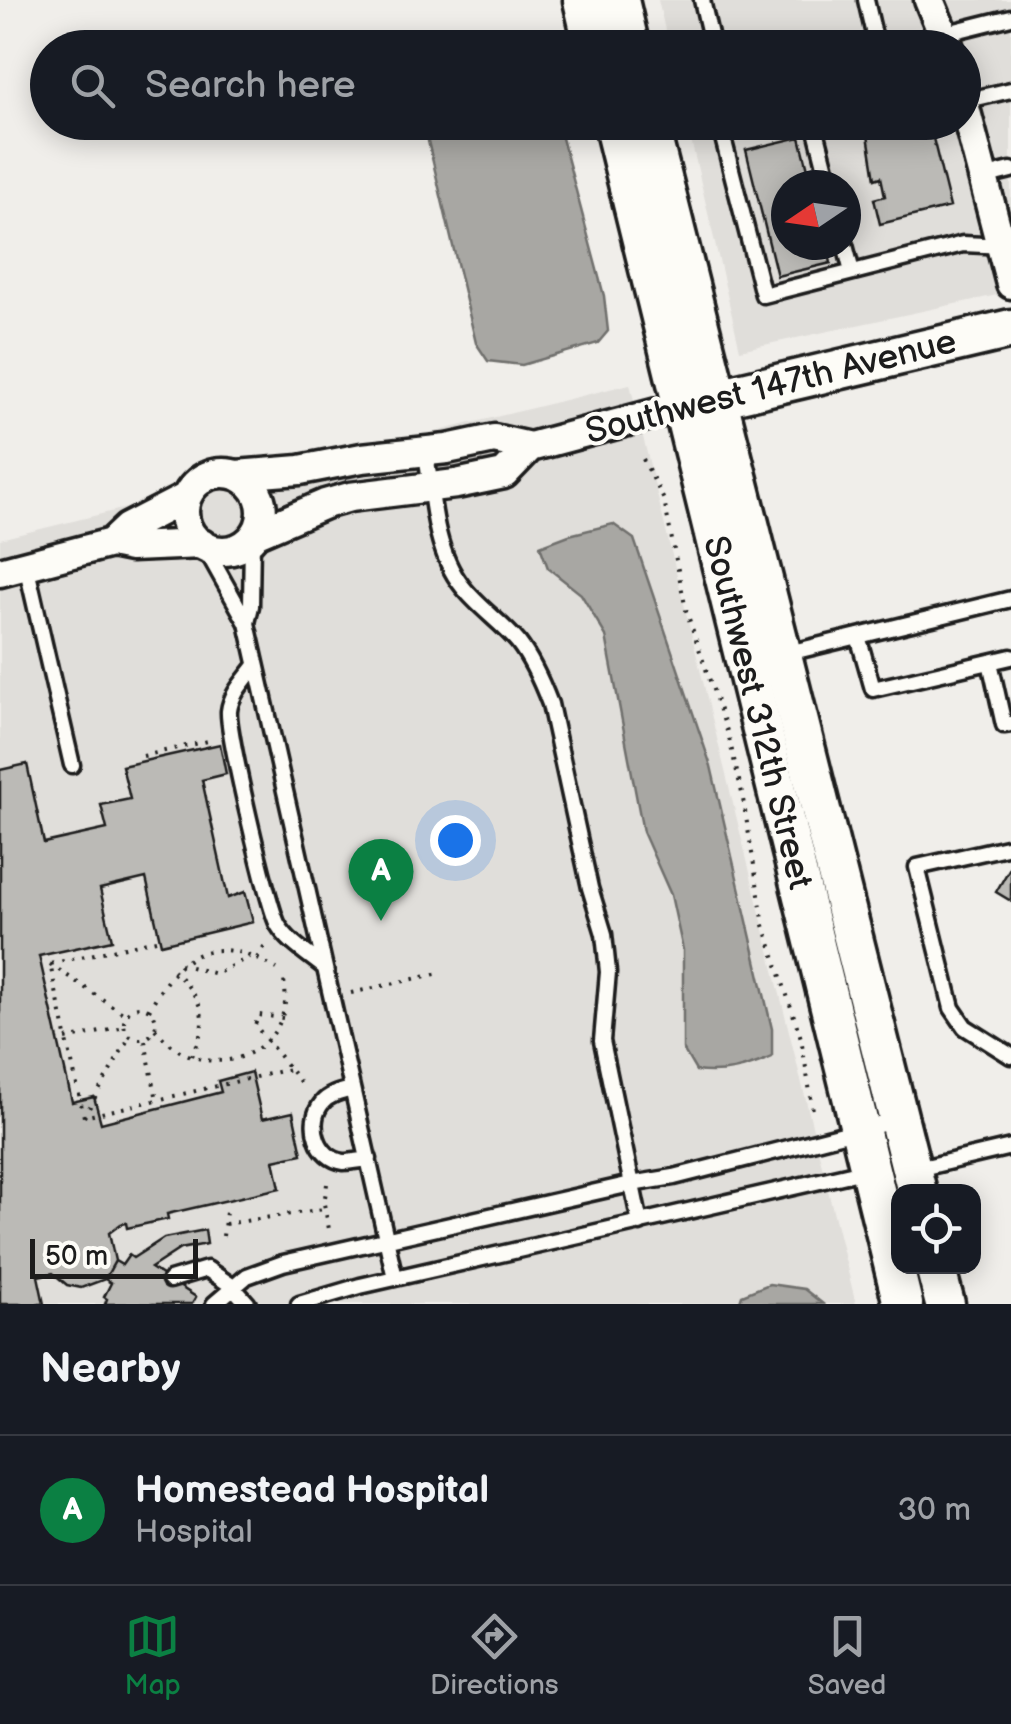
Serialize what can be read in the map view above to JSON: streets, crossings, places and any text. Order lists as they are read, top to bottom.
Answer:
{
  "streets": {
    "main road": ["Southwest 147th Avenue", "Southwest 312th Street"]
  },
  "crossings": [
    ["Southwest 147th Avenue", "Southwest 312th Street"]
  ],
  "scale_bar": "50 m",
  "north": "left",
  "page": {
    "search": "Search here",
    "pins": "A",
    "scale": "50 m",
    "heading": "Nearby",
    "list": [
      {
        "mark": "A",
        "name": "Homestead Hospital",
        "note": "Hospital",
        "value": "30 m"
      }
    ],
    "nav": ["Map", "Directions", "Saved"]
  }
}
